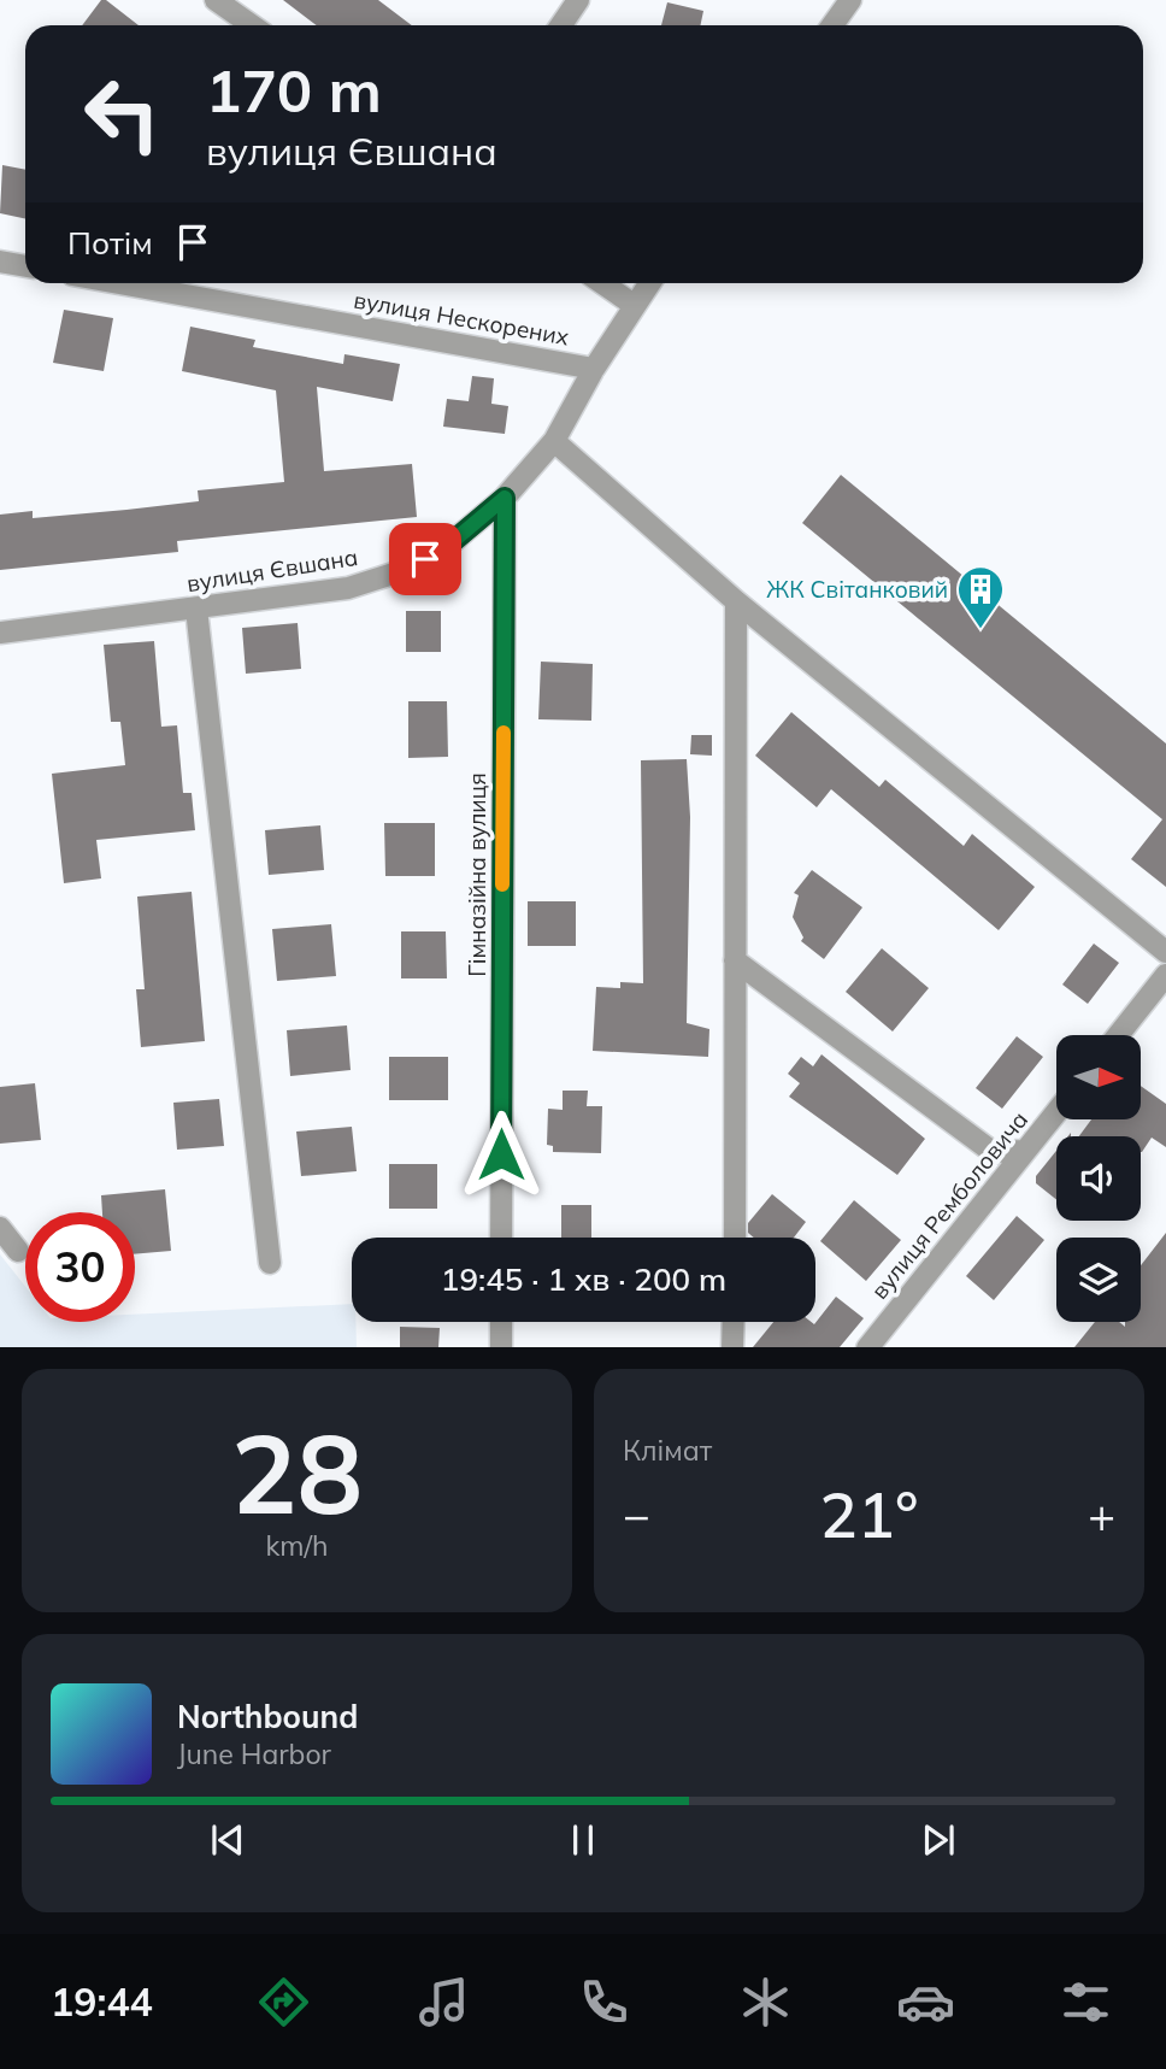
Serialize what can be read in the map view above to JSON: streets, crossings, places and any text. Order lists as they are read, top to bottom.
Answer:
{
  "streets": {
    "street": [
      "вулиця Нескорених",
      "вулиця Євшана",
      "Гімназійна вулиця",
      "вулиця Ремболовича"
    ]
  },
  "crossings": [
    ["вулиця Нескорених", "вулиця Євшана"],
    ["вулиця Євшана", "Гімназійна вулиця"]
  ],
  "places": {
    "building": ["ЖК Світанковий"]
  },
  "north": "right",
  "page": {
    "turn": ["170 m", "вулиця Євшана"],
    "then": "Потім",
    "limit": "30",
    "trip": "19:45 · 1 хв · 200 m",
    "tile": [
      ["28", "km/h"],
      "Клімат"
    ],
    "heat": ["−", "21°", "+"],
    "song": ["Northbound", "June Harbor"],
    "tabs": "19:44"
  }
}
